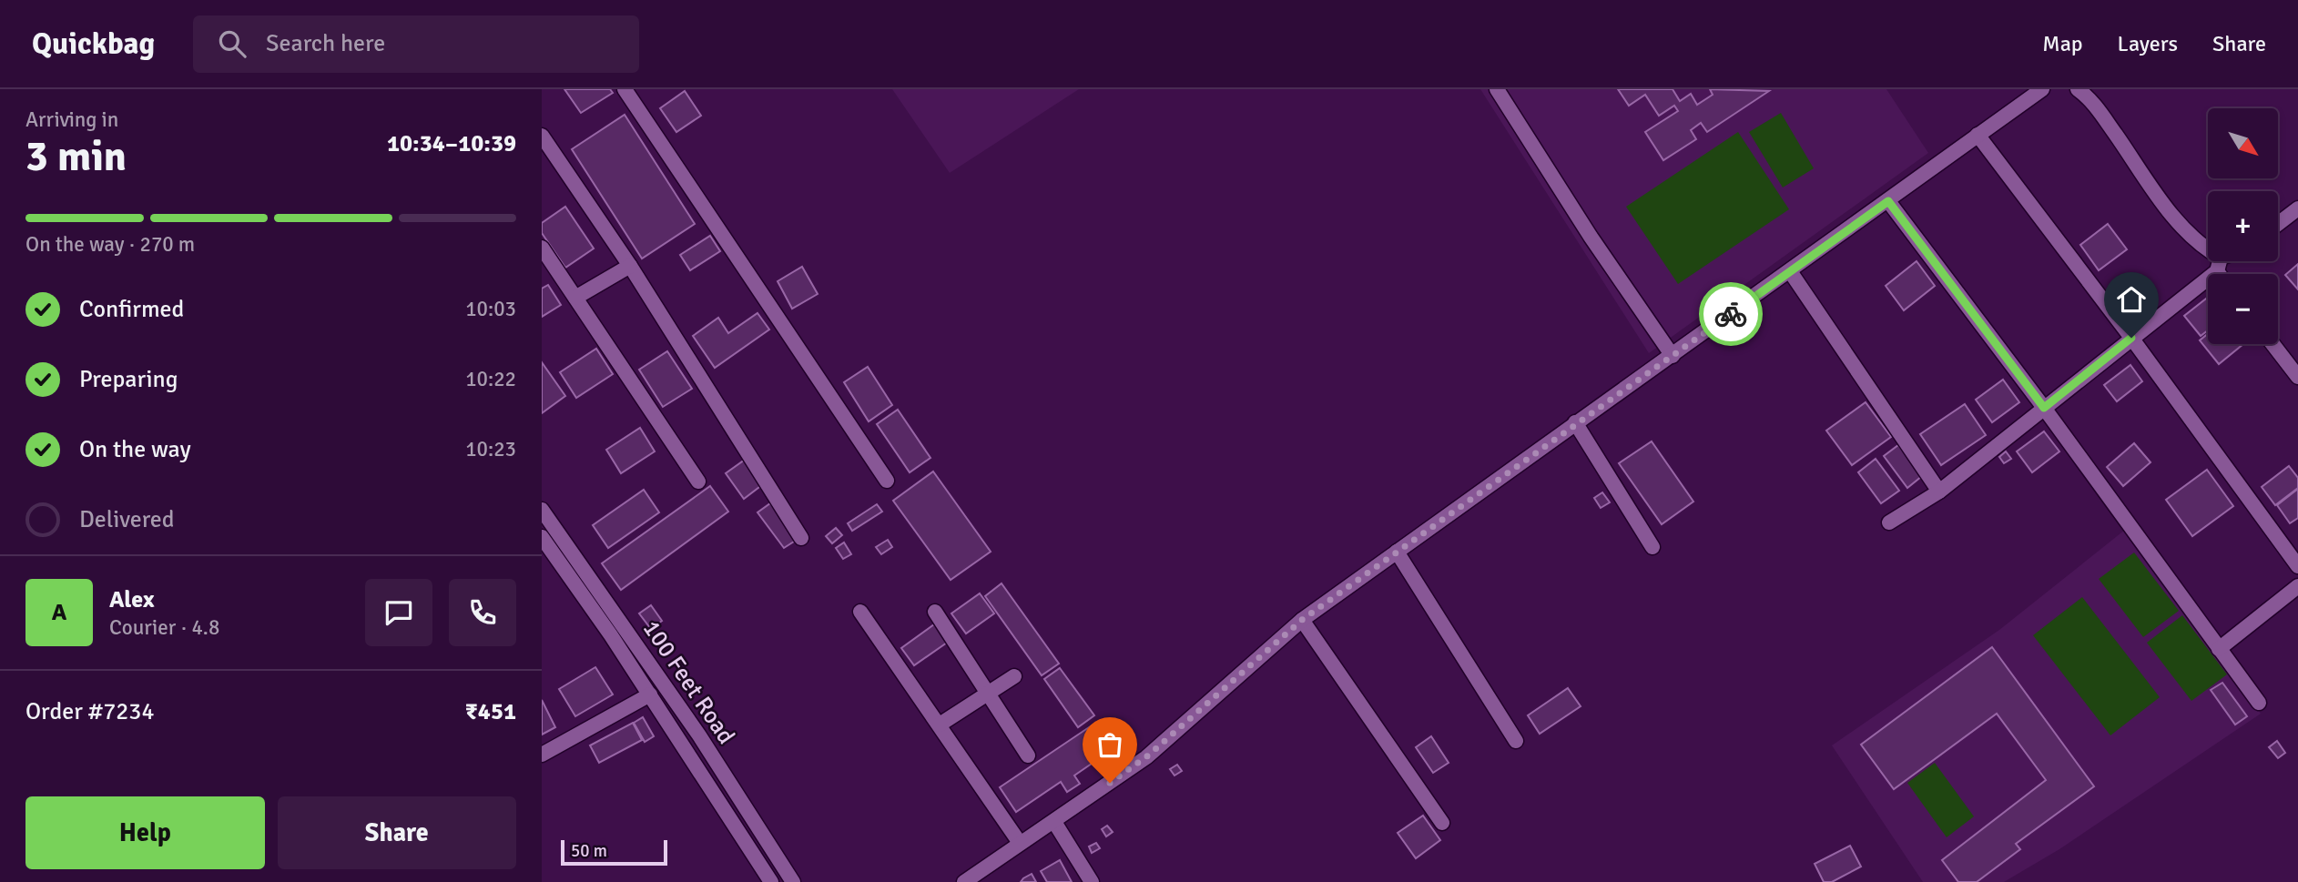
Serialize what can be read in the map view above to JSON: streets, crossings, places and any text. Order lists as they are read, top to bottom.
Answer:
{
  "streets": {
    "street": ["100 Feet Road"]
  },
  "scale_bar": "50 m",
  "north": "bottom right",
  "page": {
    "header": "Quickbag",
    "search": "Search here",
    "nav": ["Map", "Layers", "Share"],
    "heading": ["3 min", "Arriving in", "10:34–10:39"],
    "panel": [
      "Alex",
      "Courier · 4.8",
      "Order #7234",
      "₹451"
    ],
    "map_buttons": ["+", "−"],
    "bar": "On the way · 270 m",
    "list": [
      ["Confirmed", "10:03"],
      ["Preparing", "10:22"],
      ["On the way", "10:23"],
      "Delivered"
    ],
    "round": "A",
    "buttons": ["Help", "Share"],
    "scale": "50 m"
  }
}
